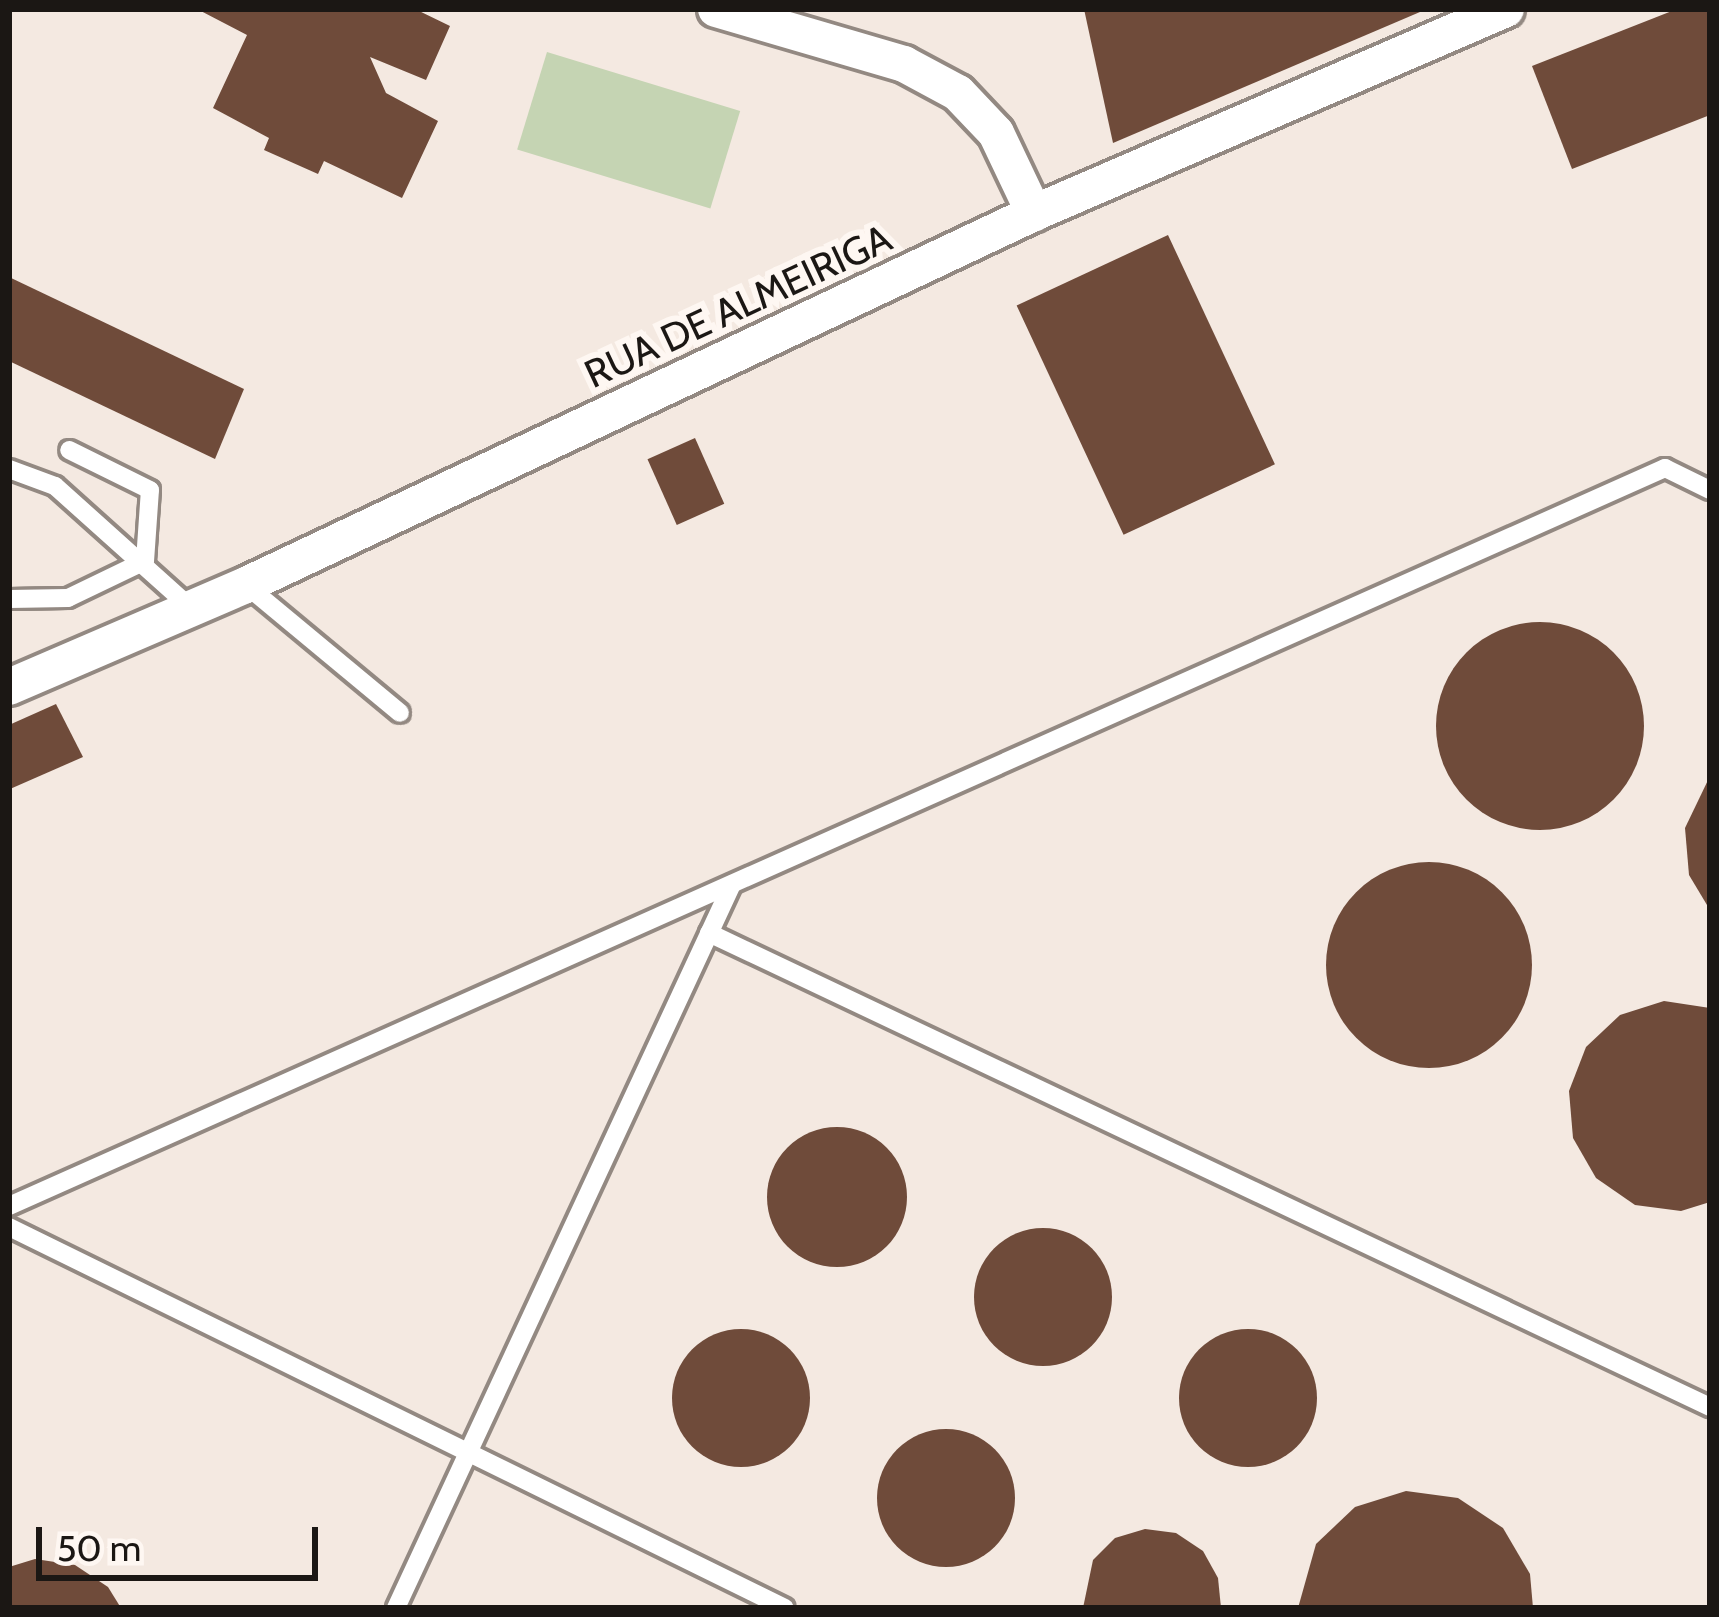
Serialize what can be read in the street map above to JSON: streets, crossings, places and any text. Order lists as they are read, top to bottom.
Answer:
{
  "streets": {
    "street": ["RUA DE ALMEIRIGA"]
  },
  "scale_bar": "50 m"
}
